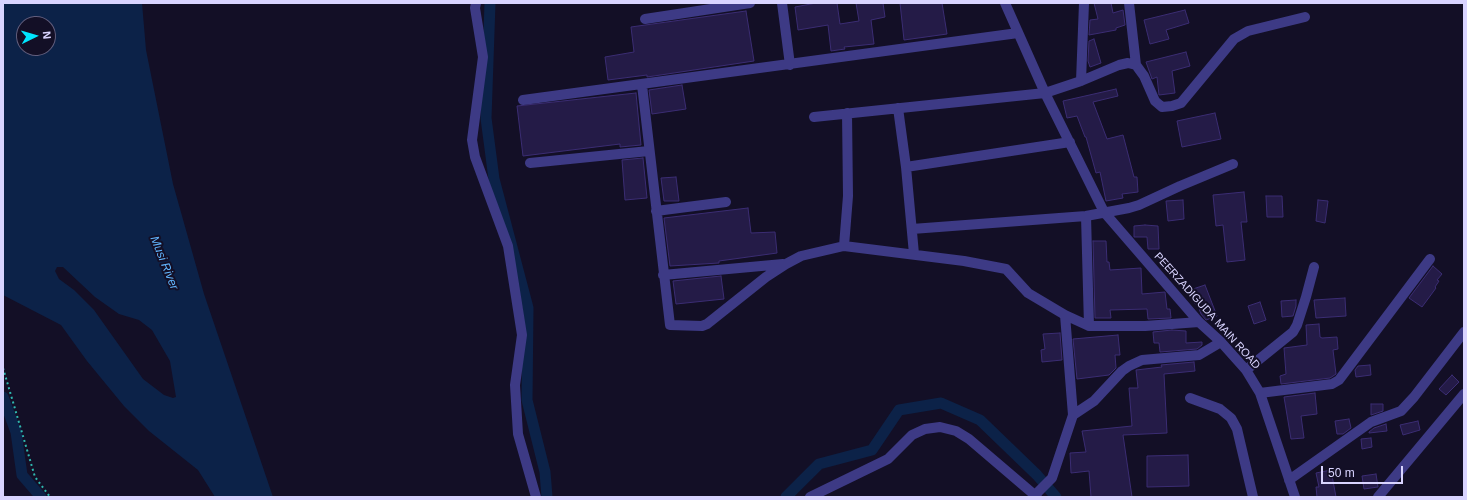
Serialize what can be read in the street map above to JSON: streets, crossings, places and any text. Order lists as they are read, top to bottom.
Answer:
{
  "streets": {
    "street": ["PEERZADIGUDA MAIN ROAD"]
  },
  "water": ["Musi River"],
  "scale_bar": "50 m",
  "north": "right"
}
